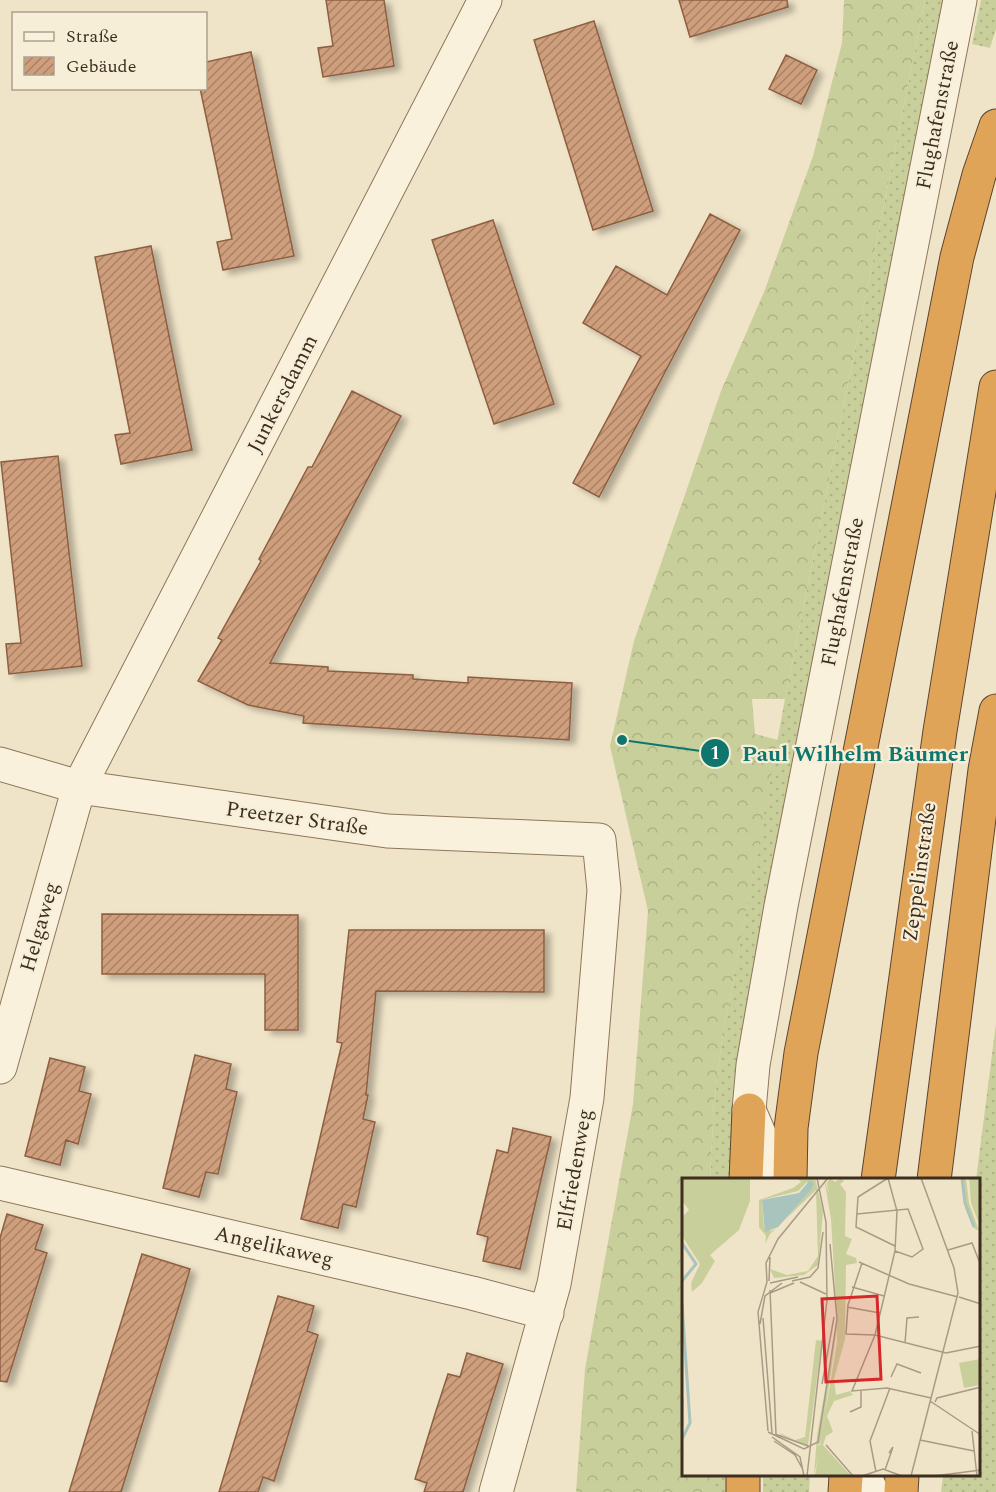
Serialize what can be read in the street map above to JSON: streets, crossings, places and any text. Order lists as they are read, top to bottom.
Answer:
{
  "streets": {
    "highway": ["Zeppelinstraße"],
    "street": [
      "Flughafenstraße",
      "Junkersdamm",
      "Preetzer Straße",
      "Helgaweg",
      "Elfriedenweg",
      "Angelikaweg"
    ]
  },
  "crossings": [
    ["Junkersdamm", "Preetzer Straße"],
    ["Junkersdamm", "Helgaweg"],
    ["Preetzer Straße", "Helgaweg"],
    ["Preetzer Straße", "Elfriedenweg"],
    ["Elfriedenweg", "Angelikaweg"]
  ],
  "places": ["Paul Wilhelm Bäumer"],
  "legend": ["Straße", "Gebäude"]
}
